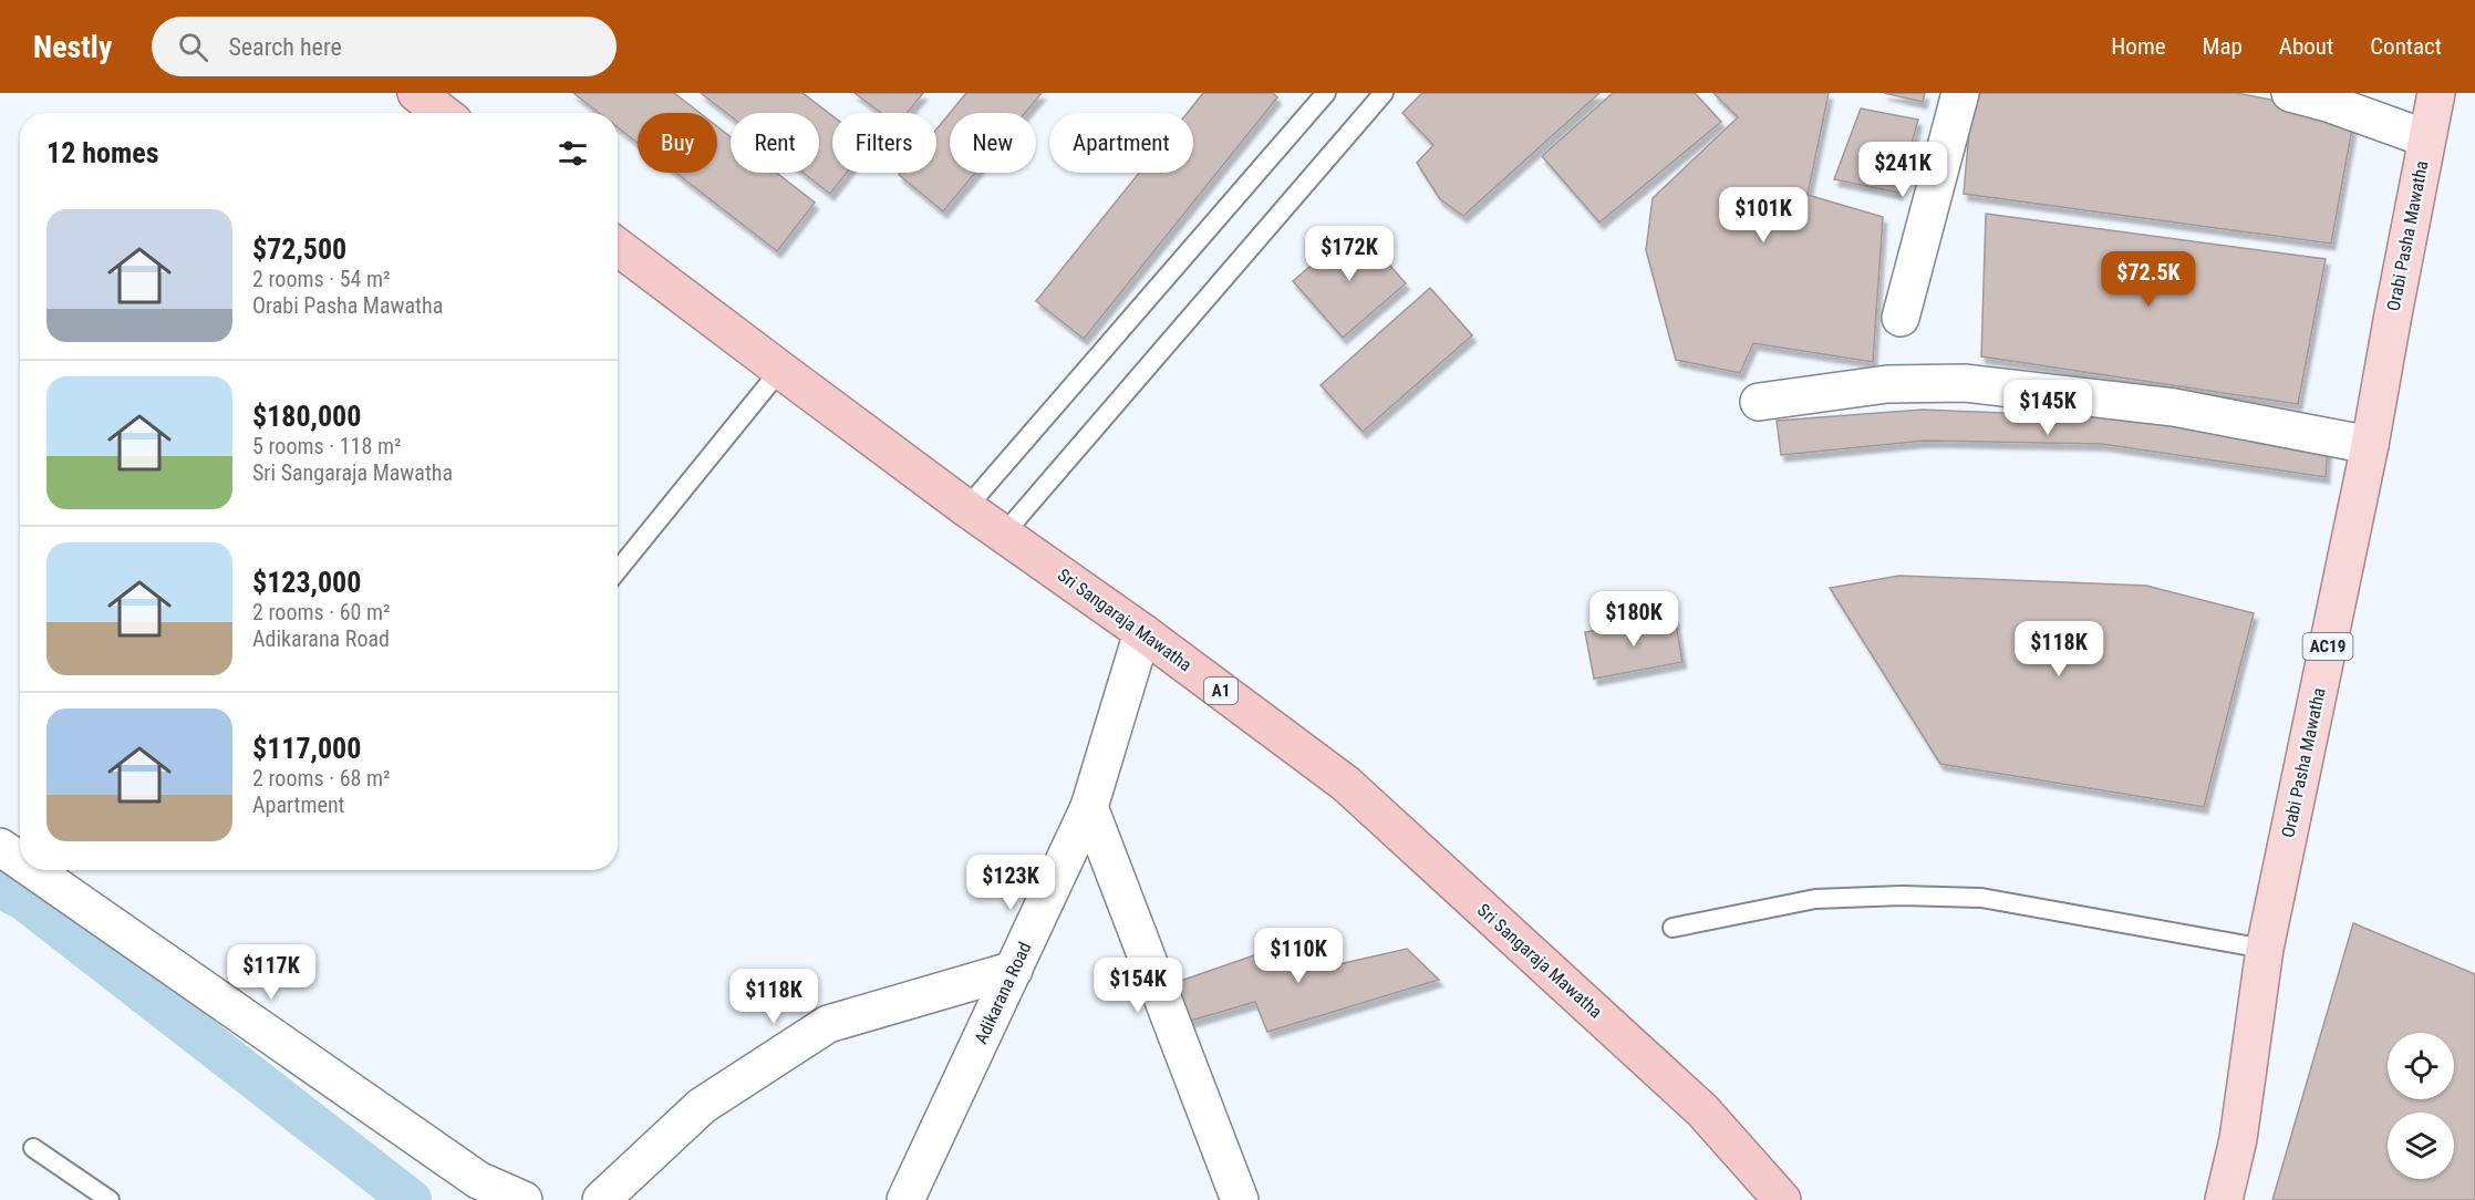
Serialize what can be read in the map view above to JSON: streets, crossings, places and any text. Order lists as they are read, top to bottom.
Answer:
{
  "streets": {
    "highway": ["Sri Sangaraja Mawatha", "A1"],
    "main road": ["Orabi Pasha Mawatha", "AC19"],
    "street": ["Adikarana Road"]
  },
  "crossings": [
    ["Sri Sangaraja Mawatha", "Adikarana Road"]
  ],
  "page": {
    "header": "Nestly",
    "search": "Search here",
    "nav": [
      "Home",
      "Map",
      "About",
      "Contact"
    ],
    "chip": [
      "Buy",
      "Rent",
      "Filters",
      "New",
      "Apartment"
    ],
    "heading": "12 homes",
    "price": [
      "$241K",
      "$101K",
      "$172K",
      "$72.5K",
      "$145K",
      "$180K",
      "$118K",
      "$123K",
      "$110K",
      "$117K",
      "$154K",
      "$118K"
    ],
    "list": [
      {
        "name": "$72,500",
        "note": "2 rooms · 54 m² · Orabi Pasha Mawatha"
      },
      {
        "name": "$180,000",
        "note": "5 rooms · 118 m² · Sri Sangaraja Mawatha"
      },
      {
        "name": "$123,000",
        "note": "2 rooms · 60 m² · Adikarana Road"
      },
      {
        "name": "$117,000",
        "note": "2 rooms · 68 m² · Apartment"
      }
    ]
  }
}
